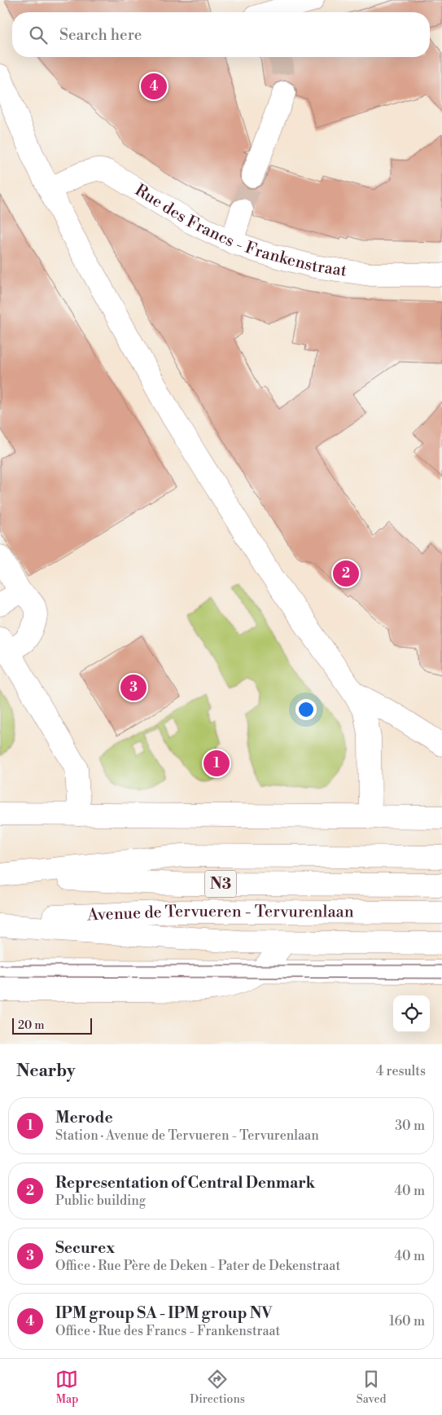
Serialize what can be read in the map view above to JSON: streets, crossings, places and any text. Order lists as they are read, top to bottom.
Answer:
{
  "streets": {
    "main road": ["Rue des Francs - Frankenstraat", "N3", "Avenue de Tervueren - Tervurenlaan"]
  },
  "scale_bar": "20 m",
  "page": {
    "search": "Search here",
    "pins": [
      "4",
      "2",
      "3",
      "1"
    ],
    "scale": "20 m",
    "heading": ["Nearby", "4 results"],
    "list": [
      {
        "mark": "1",
        "name": "Merode",
        "note": "Station · Avenue de Tervueren - Tervurenlaan",
        "value": "30 m"
      },
      {
        "mark": "2",
        "name": "Representation of Central Denmark",
        "note": "Public building",
        "value": "40 m"
      },
      {
        "mark": "3",
        "name": "Securex",
        "note": "Office · Rue Père de Deken - Pater de Dekenstraat",
        "value": "40 m"
      },
      {
        "mark": "4",
        "name": "IPM group SA - IPM group NV",
        "note": "Office · Rue des Francs - Frankenstraat",
        "value": "160 m"
      }
    ],
    "nav": ["Map", "Directions", "Saved"]
  }
}
